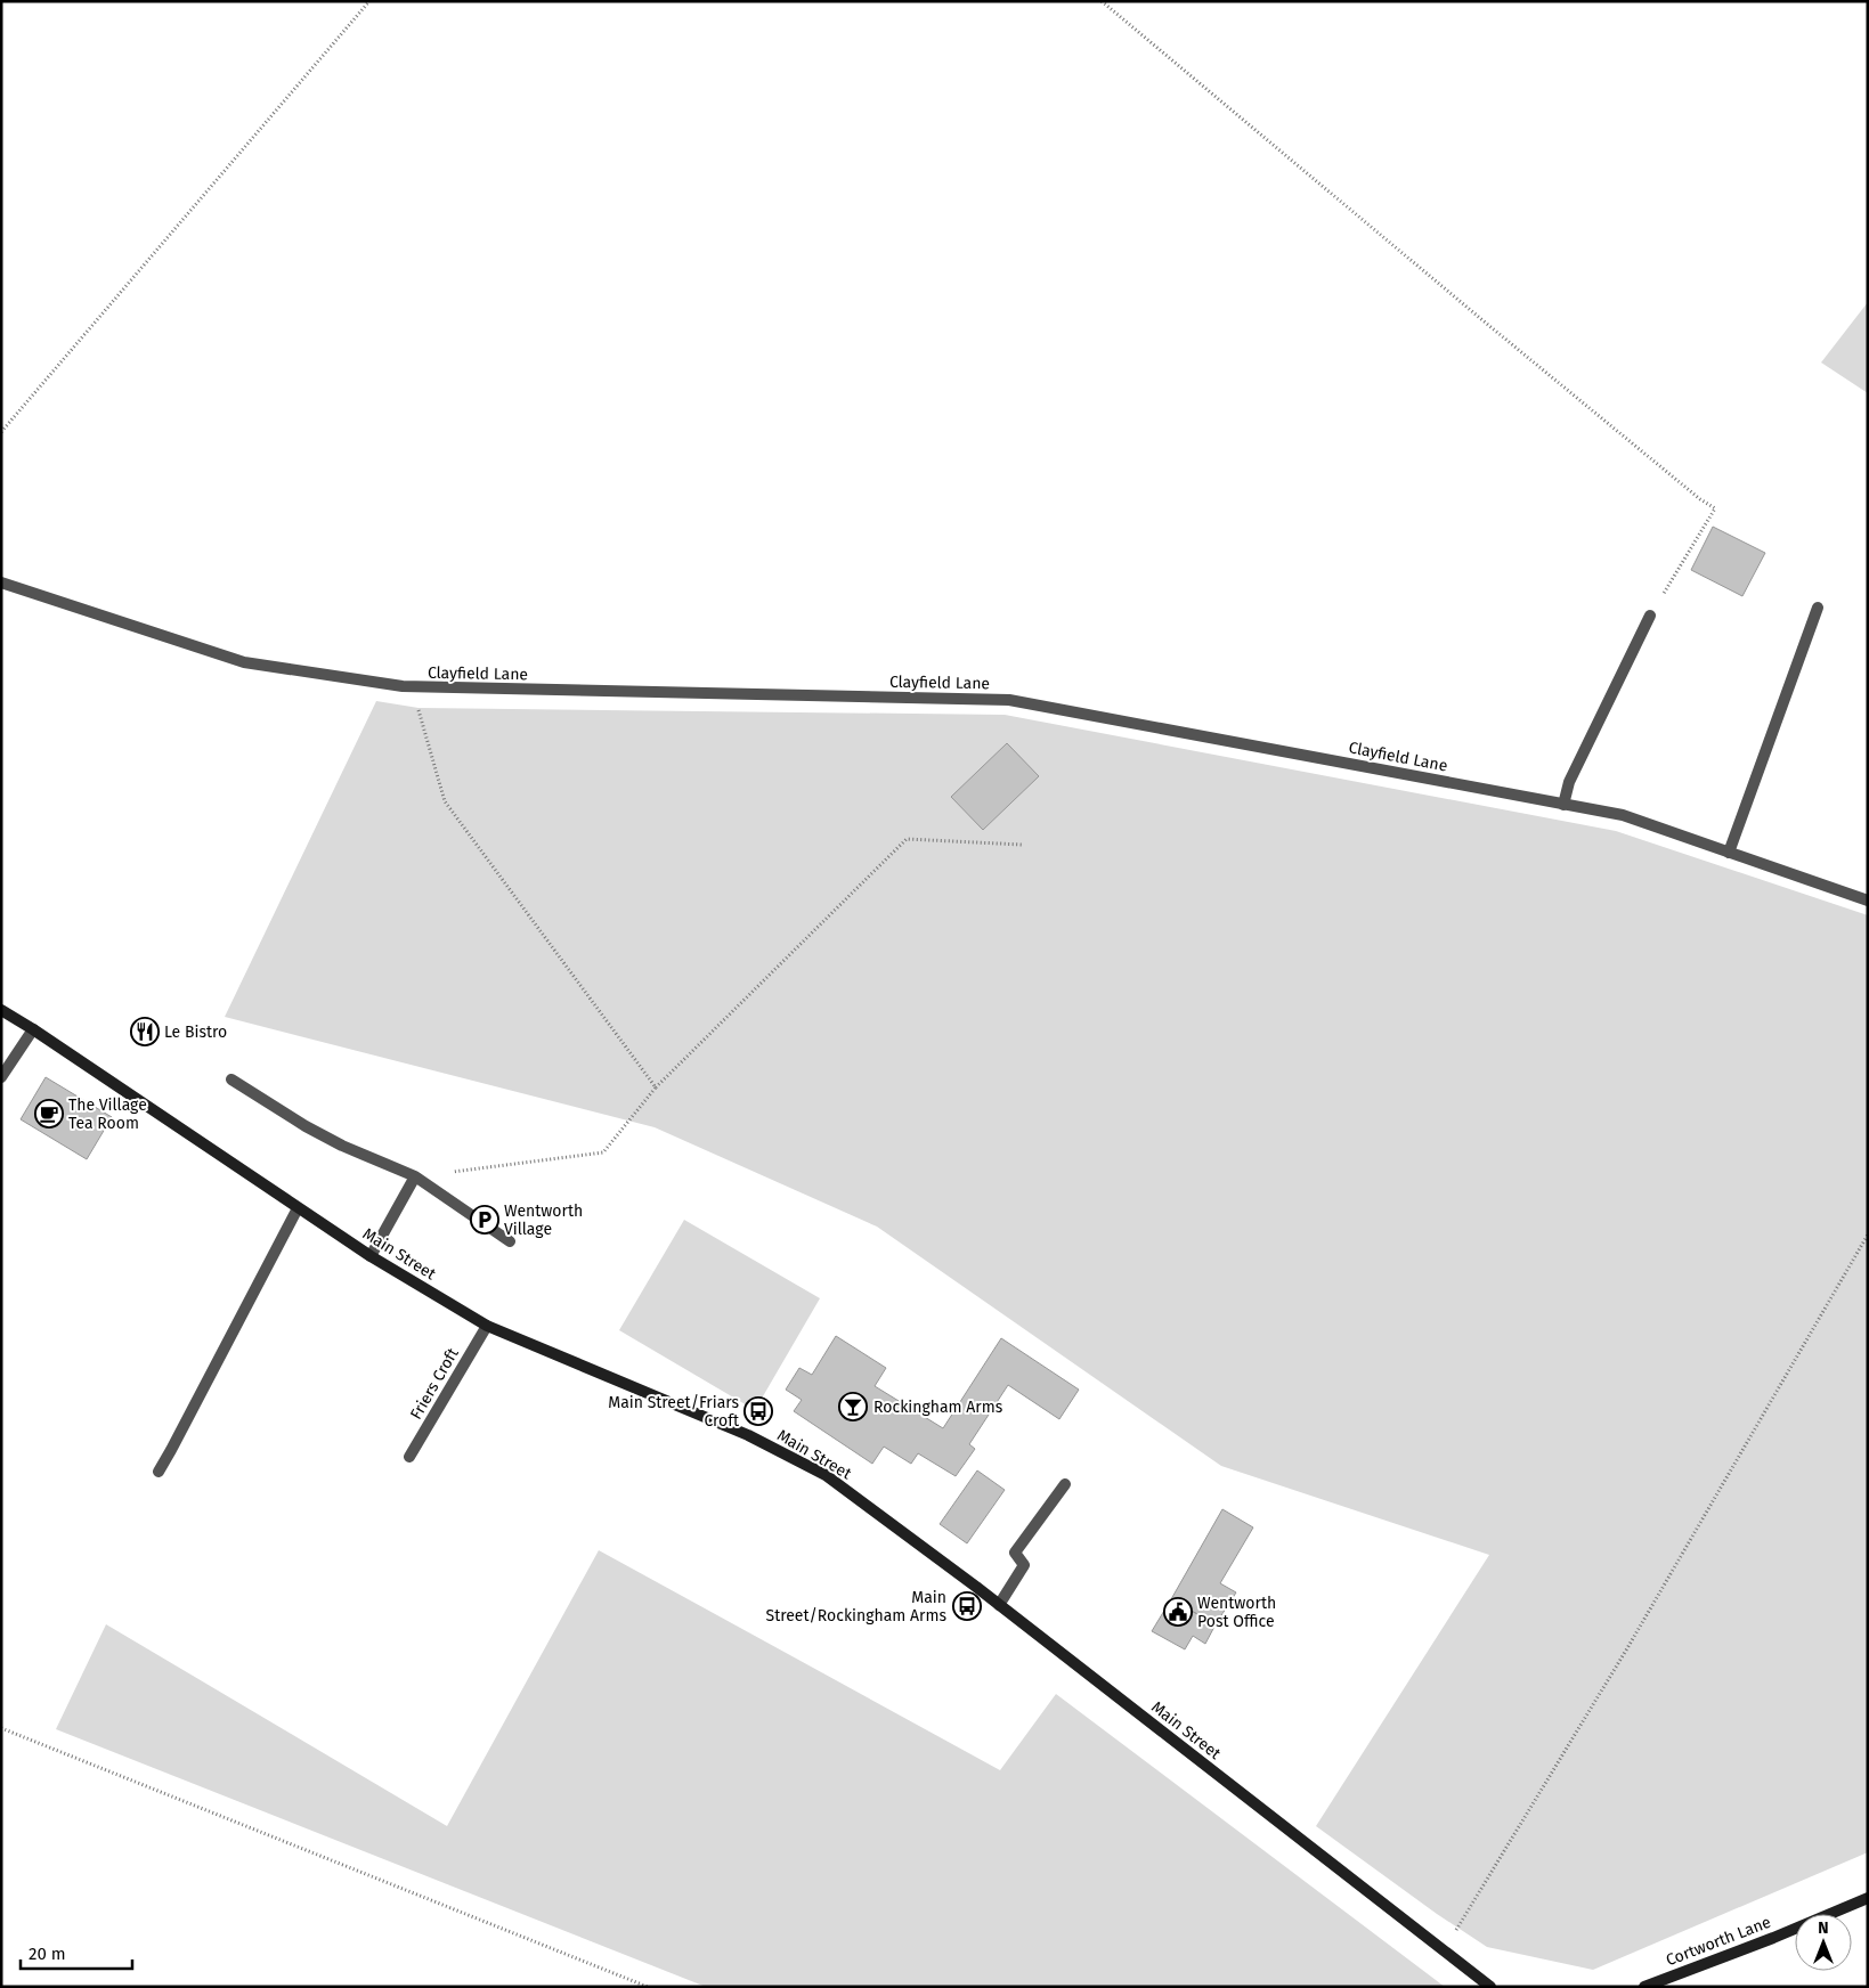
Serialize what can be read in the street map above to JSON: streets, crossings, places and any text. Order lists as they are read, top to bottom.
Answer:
{
  "streets": {
    "main road": ["Main Street", "Cortworth Lane"],
    "street": ["Clayfield Lane", "Friers Croft"]
  },
  "crossings": [
    ["Main Street", "Friers Croft"]
  ],
  "places": {
    "restaurant": ["Le Bistro"],
    "cafe": ["The Village Tea Room"],
    "parking": ["Wentworth Village"],
    "bar": ["Rockingham Arms"],
    "bus stop": ["Main Street/Friars Croft", "Main Street/Rockingham Arms"],
    "public building": ["Wentworth Post Office"]
  },
  "scale_bar": "20 m",
  "north": "top"
}
